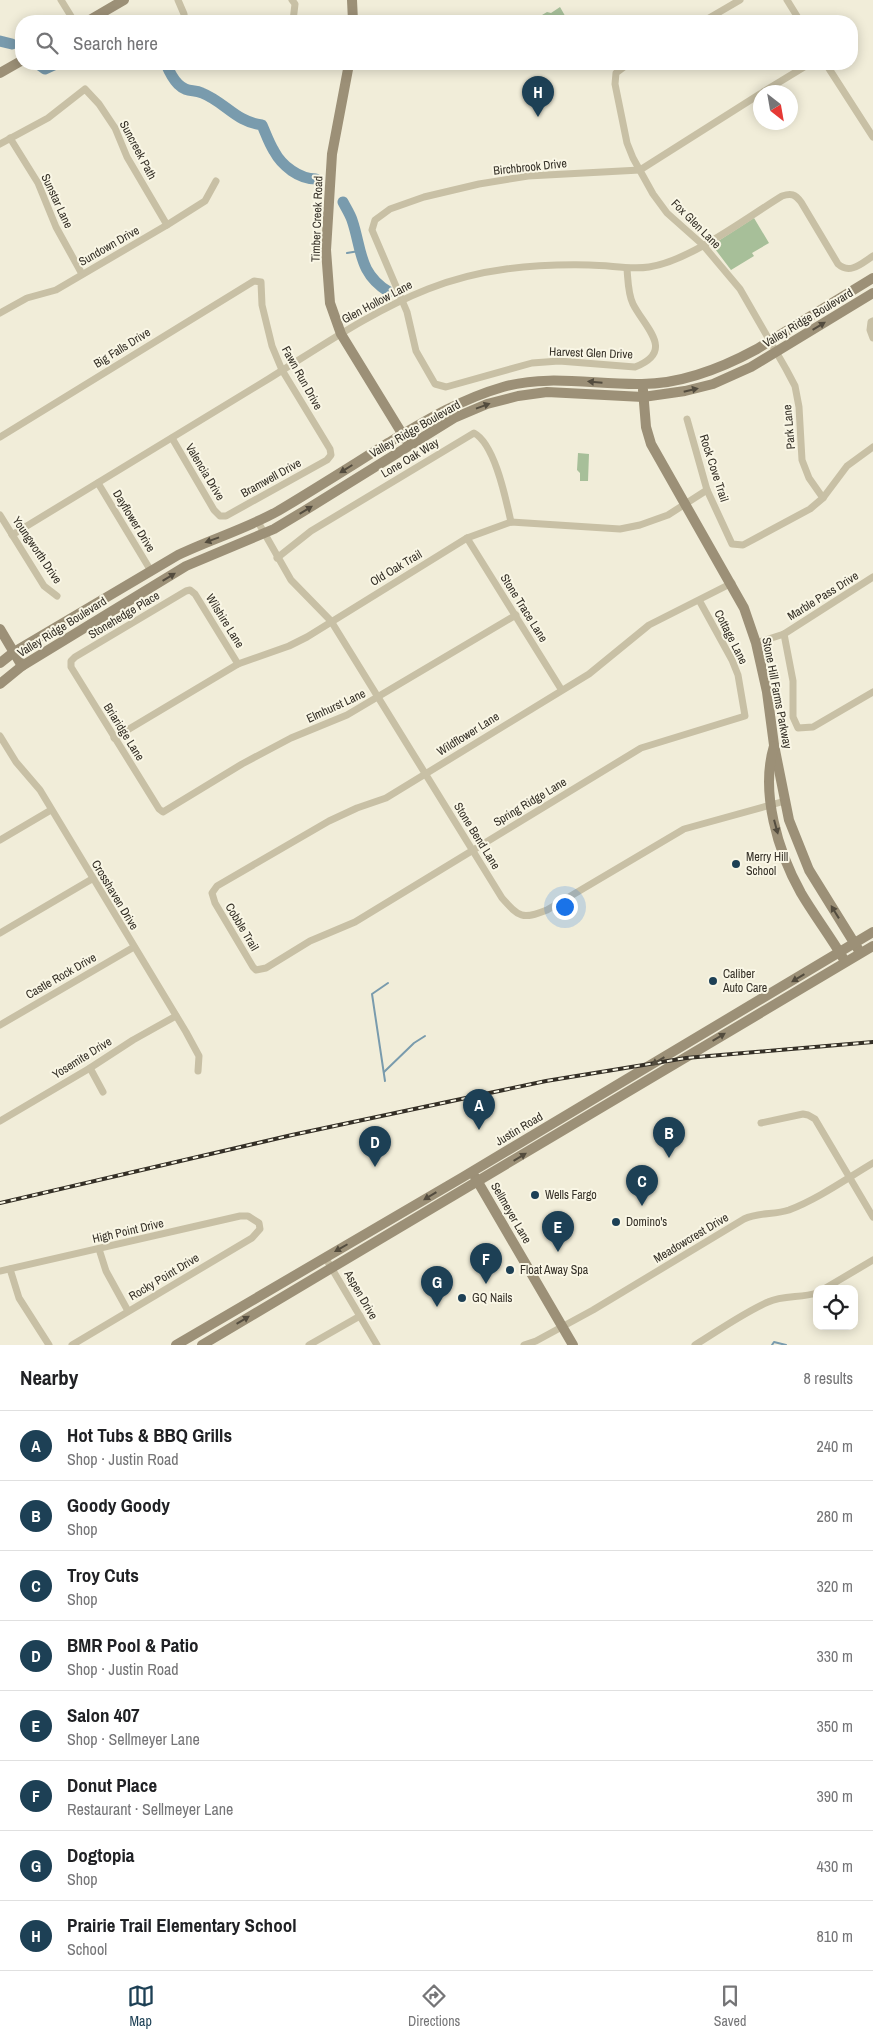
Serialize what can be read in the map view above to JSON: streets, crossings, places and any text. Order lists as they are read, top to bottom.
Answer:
{
  "streets": {
    "main road": [
      "Timber Creek Road",
      "Valley Ridge Boulevard",
      "Stone Hill Farms Parkway",
      "Justin Road",
      "Sellmeyer Lane"
    ],
    "street": [
      "Suncreek Path",
      "Birchbrook Drive",
      "Sunstar Lane",
      "Fox Glen Lane",
      "Sundown Drive",
      "Glen Hollow Lane",
      "Big Falls Drive",
      "Harvest Glen Drive",
      "Fawn Run Drive",
      "Park Lane",
      "Lone Oak Way",
      "Rock Cove Trail",
      "Valencia Drive",
      "Bramwell Drive",
      "Dayflower Drive",
      "Youngworth Drive",
      "Old Oak Trail",
      "Marble Pass Drive",
      "Stone Trace Lane",
      "Stonehedge Place",
      "Wilshire Lane",
      "Cottage Lane",
      "Elmhurst Lane",
      "Briaridge Lane",
      "Wildflower Lane",
      "Spring Ridge Lane",
      "Stone Bend Lane",
      "Crosshaven Drive",
      "Cobble Trail",
      "Castle Rock Drive",
      "Yosemite Drive",
      "High Point Drive",
      "Meadowcrest Drive",
      "Rocky Point Drive",
      "Aspen Drive"
    ]
  },
  "crossings": [
    ["Suncreek Path", "Sunstar Lane"],
    ["Suncreek Path", "Sundown Drive"],
    ["Birchbrook Drive", "Fox Glen Lane"],
    ["Birchbrook Drive", "Glen Hollow Lane"],
    ["Birchbrook Drive", "Harvest Glen Drive"],
    ["Sunstar Lane", "Sundown Drive"],
    ["Timber Creek Road", "Glen Hollow Lane"],
    ["Timber Creek Road", "Valley Ridge Boulevard"],
    ["Fox Glen Lane", "Glen Hollow Lane"],
    ["Fox Glen Lane", "Valley Ridge Boulevard"],
    ["Fox Glen Lane", "Park Lane"],
    ["Glen Hollow Lane", "Harvest Glen Drive"],
    ["Glen Hollow Lane", "Fawn Run Drive"],
    ["Glen Hollow Lane", "Valencia Drive"],
    ["Glen Hollow Lane", "Dayflower Drive"],
    ["Glen Hollow Lane", "Youngworth Drive"],
    ["Valley Ridge Boulevard", "Park Lane"],
    ["Valley Ridge Boulevard", "Dayflower Drive"],
    ["Valley Ridge Boulevard", "Stone Hill Farms Parkway"],
    ["Valley Ridge Boulevard", "Stone Bend Lane"],
    ["Big Falls Drive", "Fawn Run Drive"],
    ["Fawn Run Drive", "Bramwell Drive"],
    ["Park Lane", "Rock Cove Trail"],
    ["Lone Oak Way", "Old Oak Trail"],
    ["Lone Oak Way", "Stone Bend Lane"],
    ["Rock Cove Trail", "Old Oak Trail"],
    ["Valencia Drive", "Bramwell Drive"],
    ["Old Oak Trail", "Stone Trace Lane"],
    ["Old Oak Trail", "Wilshire Lane"],
    ["Old Oak Trail", "Stone Hill Farms Parkway"],
    ["Old Oak Trail", "Briaridge Lane"],
    ["Old Oak Trail", "Stone Bend Lane"],
    ["Marble Pass Drive", "Stone Hill Farms Parkway"],
    ["Stone Trace Lane", "Elmhurst Lane"],
    ["Stone Trace Lane", "Wildflower Lane"],
    ["Stonehedge Place", "Wilshire Lane"],
    ["Stonehedge Place", "Briaridge Lane"],
    ["Cottage Lane", "Wildflower Lane"],
    ["Cottage Lane", "Spring Ridge Lane"],
    ["Stone Hill Farms Parkway", "Wildflower Lane"],
    ["Stone Hill Farms Parkway", "Stone Bend Lane"],
    ["Stone Hill Farms Parkway", "Justin Road"],
    ["Elmhurst Lane", "Briaridge Lane"],
    ["Elmhurst Lane", "Stone Bend Lane"],
    ["Wildflower Lane", "Stone Bend Lane"],
    ["Wildflower Lane", "Cobble Trail"],
    ["Spring Ridge Lane", "Stone Bend Lane"],
    ["Spring Ridge Lane", "Cobble Trail"],
    ["Crosshaven Drive", "Castle Rock Drive"],
    ["Crosshaven Drive", "Yosemite Drive"],
    ["Justin Road", "Sellmeyer Lane"],
    ["Justin Road", "Aspen Drive"],
    ["Sellmeyer Lane", "Meadowcrest Drive"],
    ["High Point Drive", "Rocky Point Drive"]
  ],
  "places": [
    "Merry Hill School",
    "Caliber Auto Care",
    "Wells Fargo",
    "Domino's",
    "Float Away Spa",
    "GQ Nails"
  ],
  "north": "bottom right",
  "page": {
    "search": "Search here",
    "pins": [
      "H",
      "A",
      "B",
      "D",
      "C",
      "E",
      "F",
      "G"
    ],
    "heading": ["Nearby", "8 results"],
    "list": [
      {
        "mark": "A",
        "name": "Hot Tubs & BBQ Grills",
        "note": "Shop · Justin Road",
        "value": "240 m"
      },
      {
        "mark": "B",
        "name": "Goody Goody",
        "note": "Shop",
        "value": "280 m"
      },
      {
        "mark": "C",
        "name": "Troy Cuts",
        "note": "Shop",
        "value": "320 m"
      },
      {
        "mark": "D",
        "name": "BMR Pool & Patio",
        "note": "Shop · Justin Road",
        "value": "330 m"
      },
      {
        "mark": "E",
        "name": "Salon 407",
        "note": "Shop · Sellmeyer Lane",
        "value": "350 m"
      },
      {
        "mark": "F",
        "name": "Donut Place",
        "note": "Restaurant · Sellmeyer Lane",
        "value": "390 m"
      },
      {
        "mark": "G",
        "name": "Dogtopia",
        "note": "Shop",
        "value": "430 m"
      },
      {
        "mark": "H",
        "name": "Prairie Trail Elementary School",
        "note": "School",
        "value": "810 m"
      }
    ],
    "nav": ["Map", "Directions", "Saved"]
  }
}
